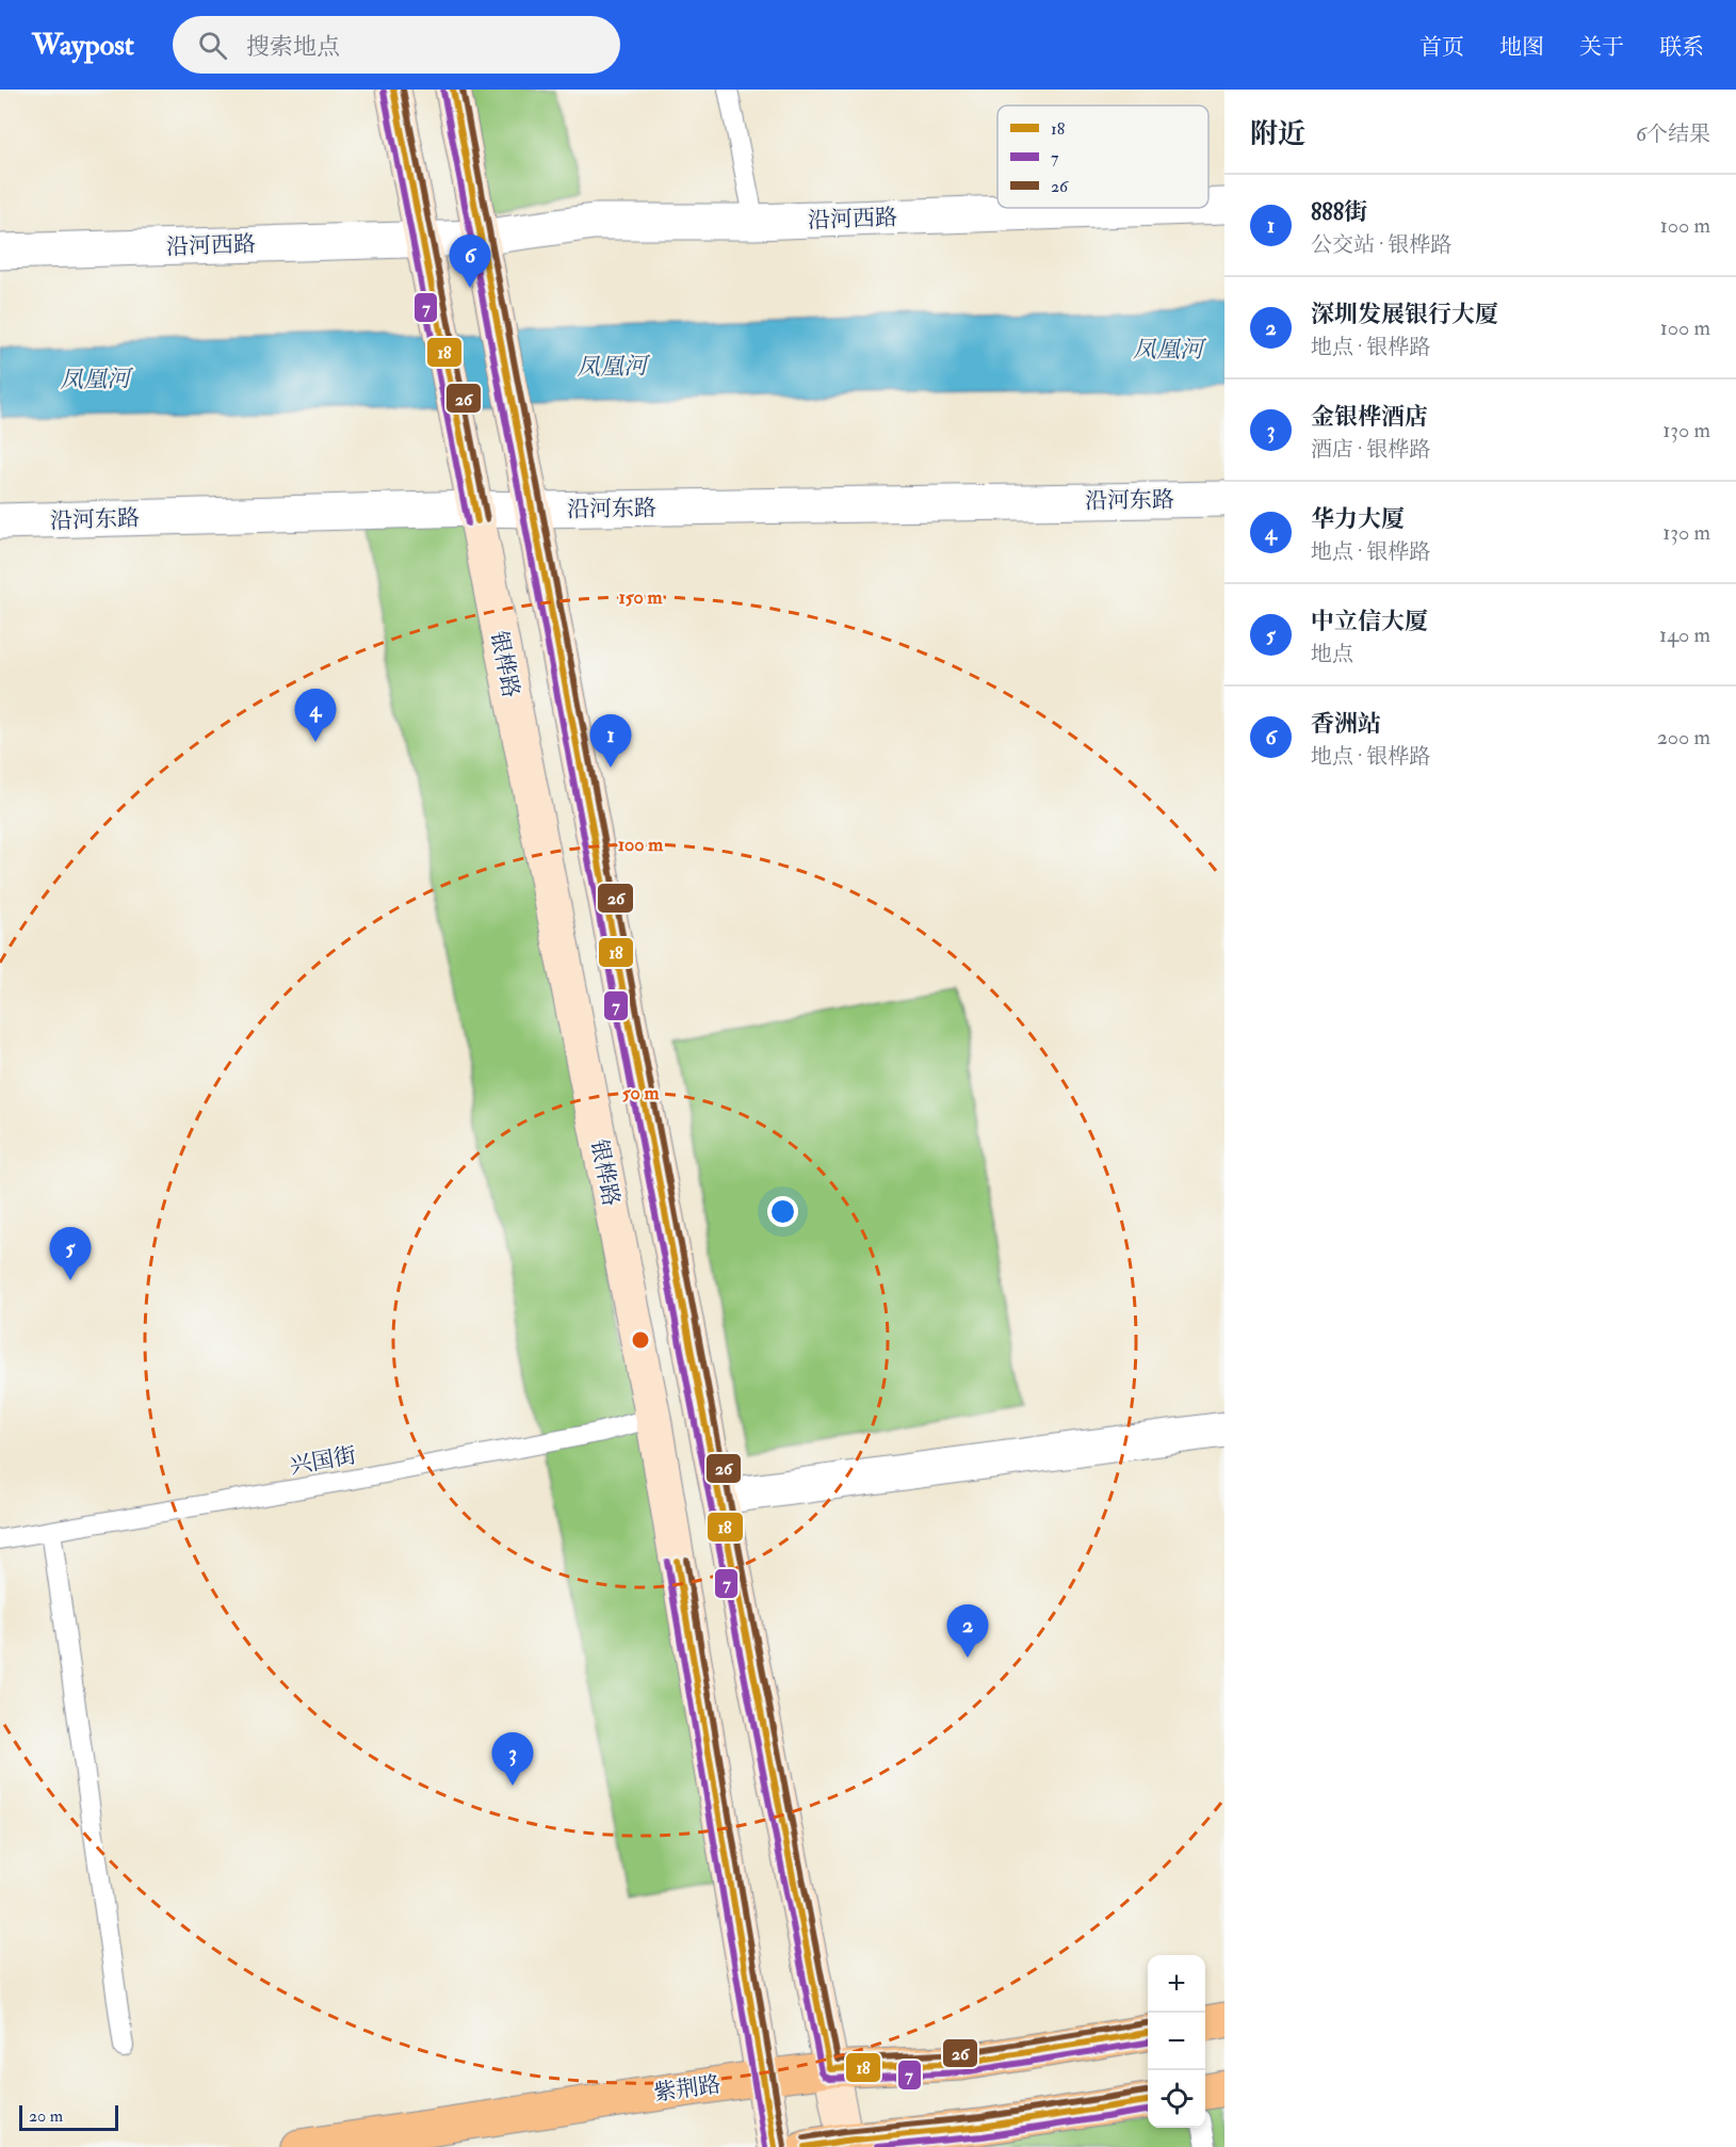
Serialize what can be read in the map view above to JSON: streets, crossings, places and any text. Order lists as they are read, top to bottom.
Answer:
{
  "streets": {
    "main road": ["银桦路", "紫荆路"],
    "street": ["沿河西路", "沿河东路"],
    "lane": ["兴国街"]
  },
  "crossings": [
    ["沿河西路", "银桦路"],
    ["沿河东路", "银桦路"],
    ["银桦路", "兴国街"],
    ["银桦路", "紫荆路"]
  ],
  "water": ["凤凰河"],
  "lines": ["transit line 18", "transit line 26", "transit line 7"],
  "legend": ["18", "7", "26"],
  "scale_bar": "20 m",
  "page": {
    "header": "Waypost",
    "search": "搜索地点",
    "nav": [
      "首页",
      "地图",
      "关于",
      "联系"
    ],
    "heading": ["附近", "6个结果"],
    "list": [
      {
        "mark": "1",
        "name": "888街",
        "note": "公交站 · 银桦路",
        "value": "100 m"
      },
      {
        "mark": "2",
        "name": "深圳发展银行大厦",
        "note": "地点 · 银桦路",
        "value": "100 m"
      },
      {
        "mark": "3",
        "name": "金银桦酒店",
        "note": "酒店 · 银桦路",
        "value": "130 m"
      },
      {
        "mark": "4",
        "name": "华力大厦",
        "note": "地点 · 银桦路",
        "value": "130 m"
      },
      {
        "mark": "5",
        "name": "中立信大厦",
        "note": "地点",
        "value": "140 m"
      },
      {
        "mark": "6",
        "name": "香洲站",
        "note": "地点 · 银桦路",
        "value": "200 m"
      }
    ],
    "pins": [
      "6",
      "4",
      "1",
      "5",
      "2",
      "3"
    ],
    "map_buttons": ["+", "−"],
    "scale": "20 m"
  },
  "rings": ["150 m", "100 m", "50 m"]
}
